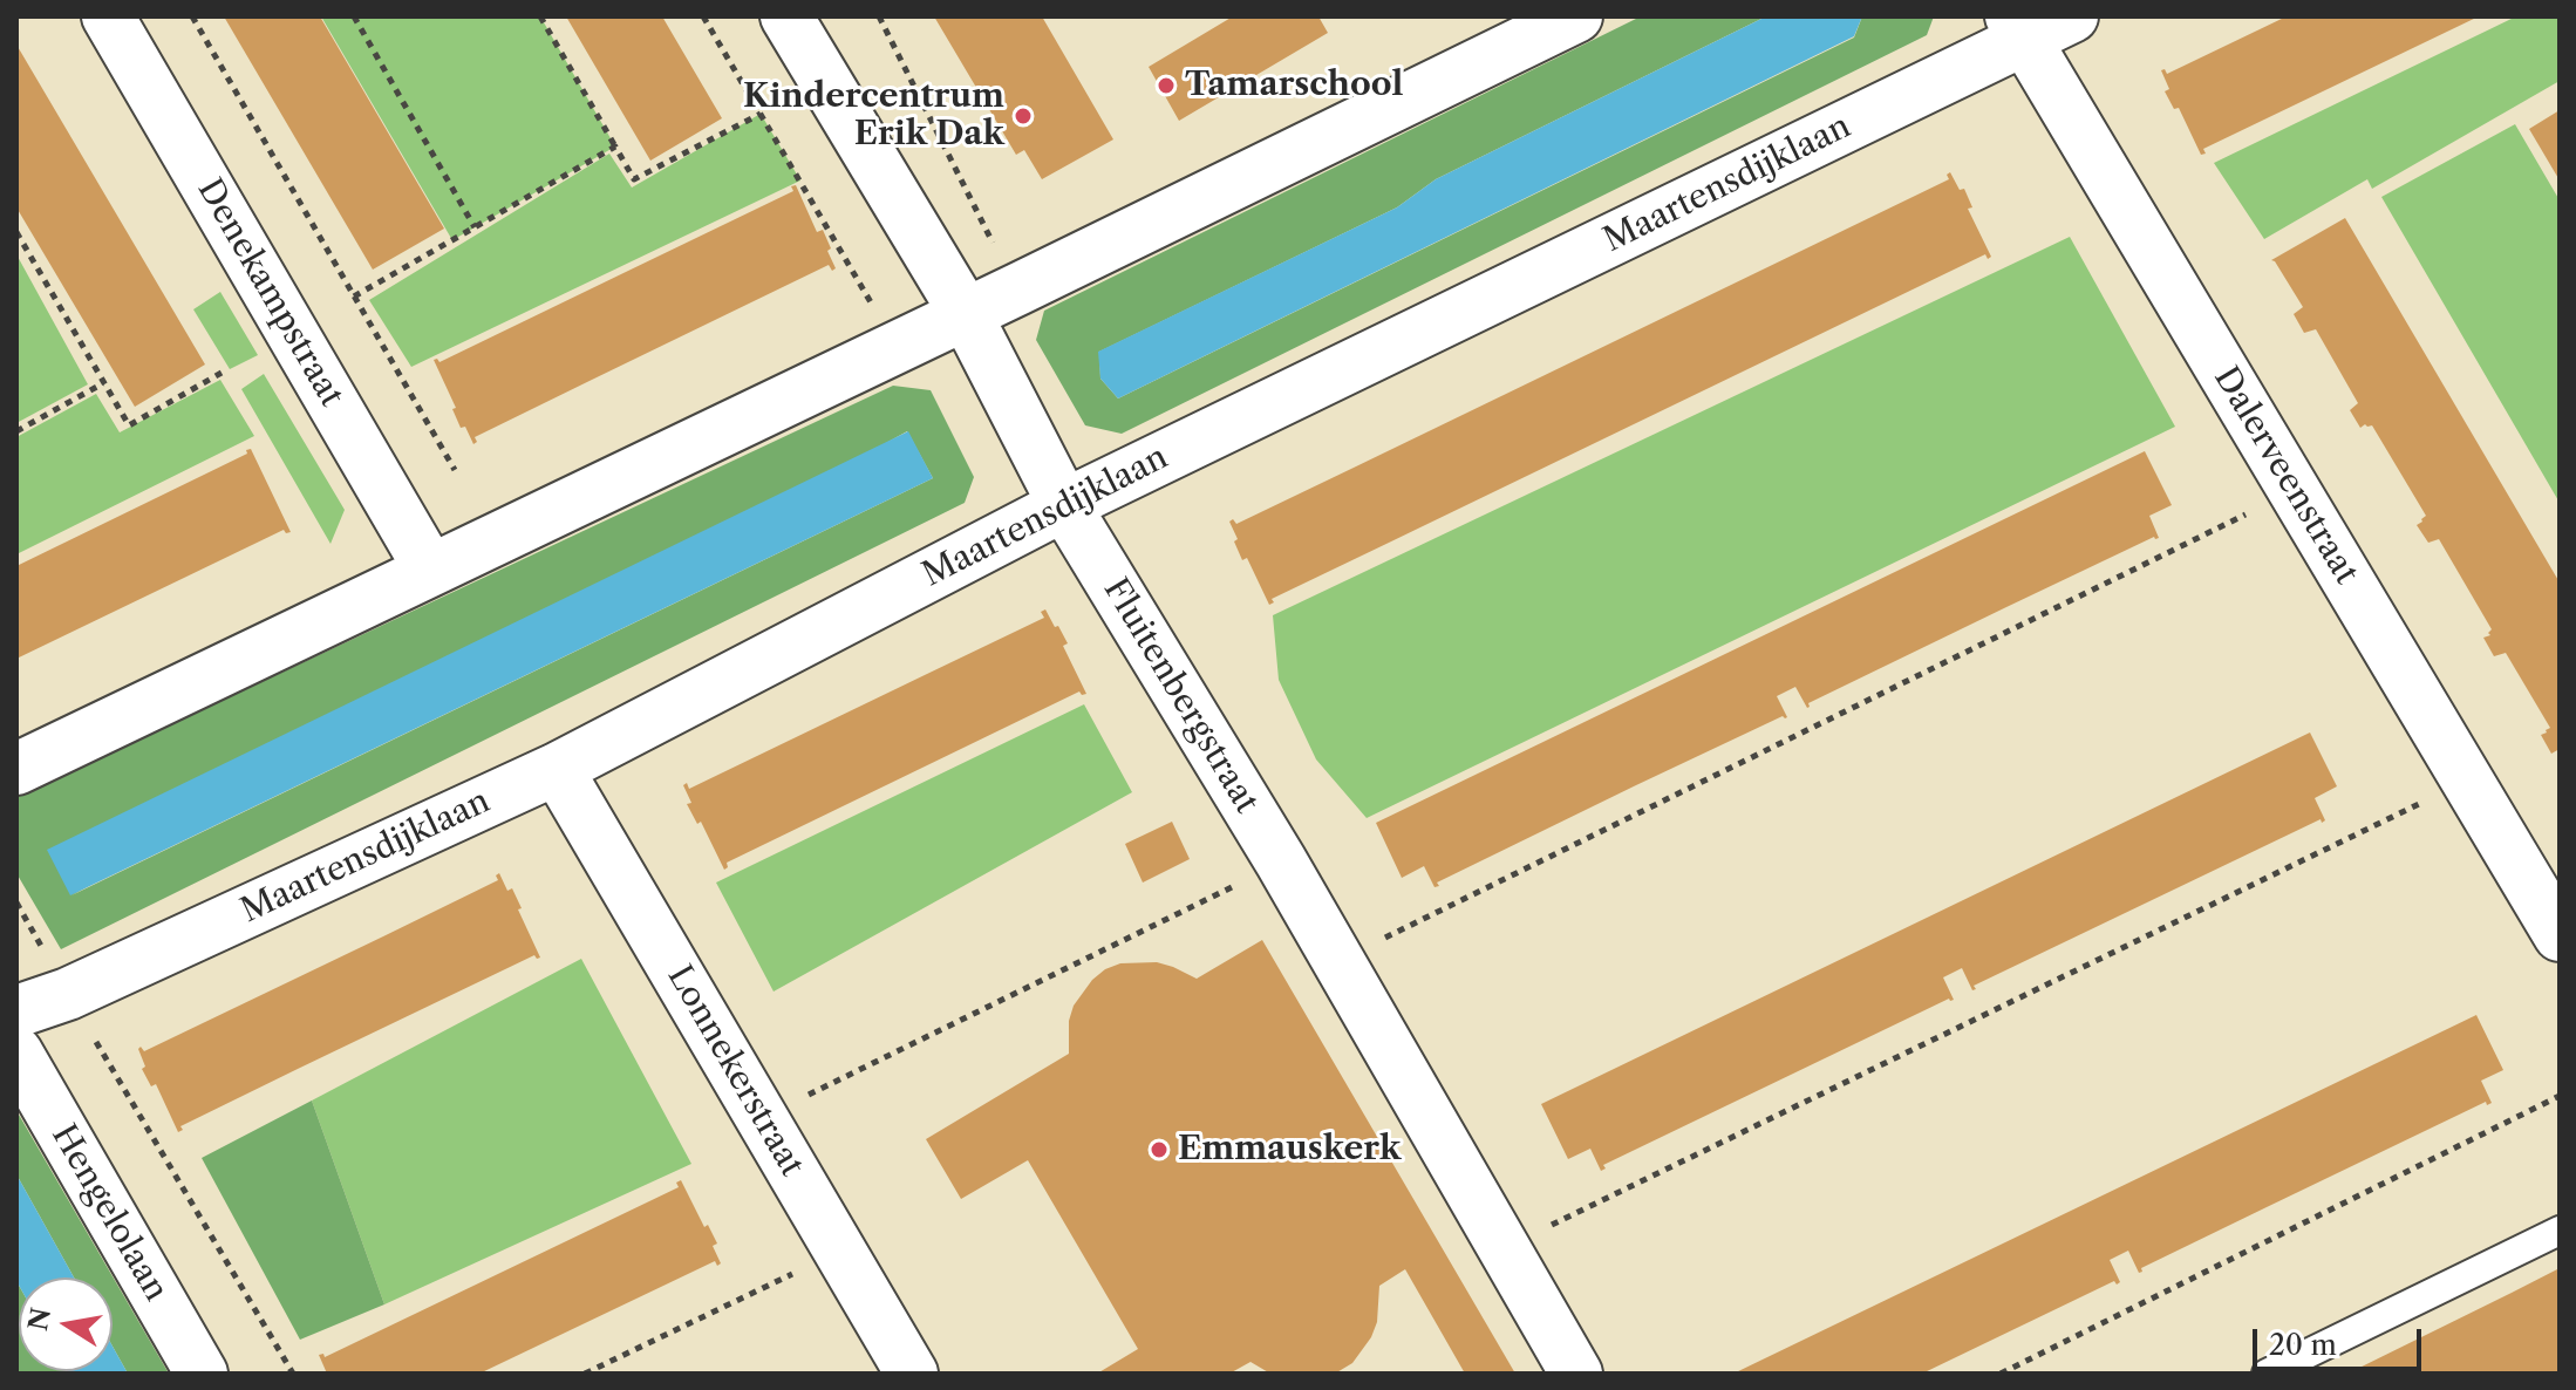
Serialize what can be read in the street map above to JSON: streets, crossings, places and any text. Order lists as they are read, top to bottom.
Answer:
{
  "streets": {
    "street": [
      "Maartensdijklaan",
      "Denekampstraat",
      "Dalerveenstraat",
      "Fluitenbergstraat",
      "Lonnekerstraat",
      "Hengelolaan"
    ]
  },
  "crossings": [
    ["Maartensdijklaan", "Dalerveenstraat"],
    ["Maartensdijklaan", "Fluitenbergstraat"],
    ["Maartensdijklaan", "Lonnekerstraat"]
  ],
  "places": ["Tamarschool", "Kindercentrum Erik Dak", "Emmauskerk"],
  "scale_bar": "20 m",
  "north": "left"
}
